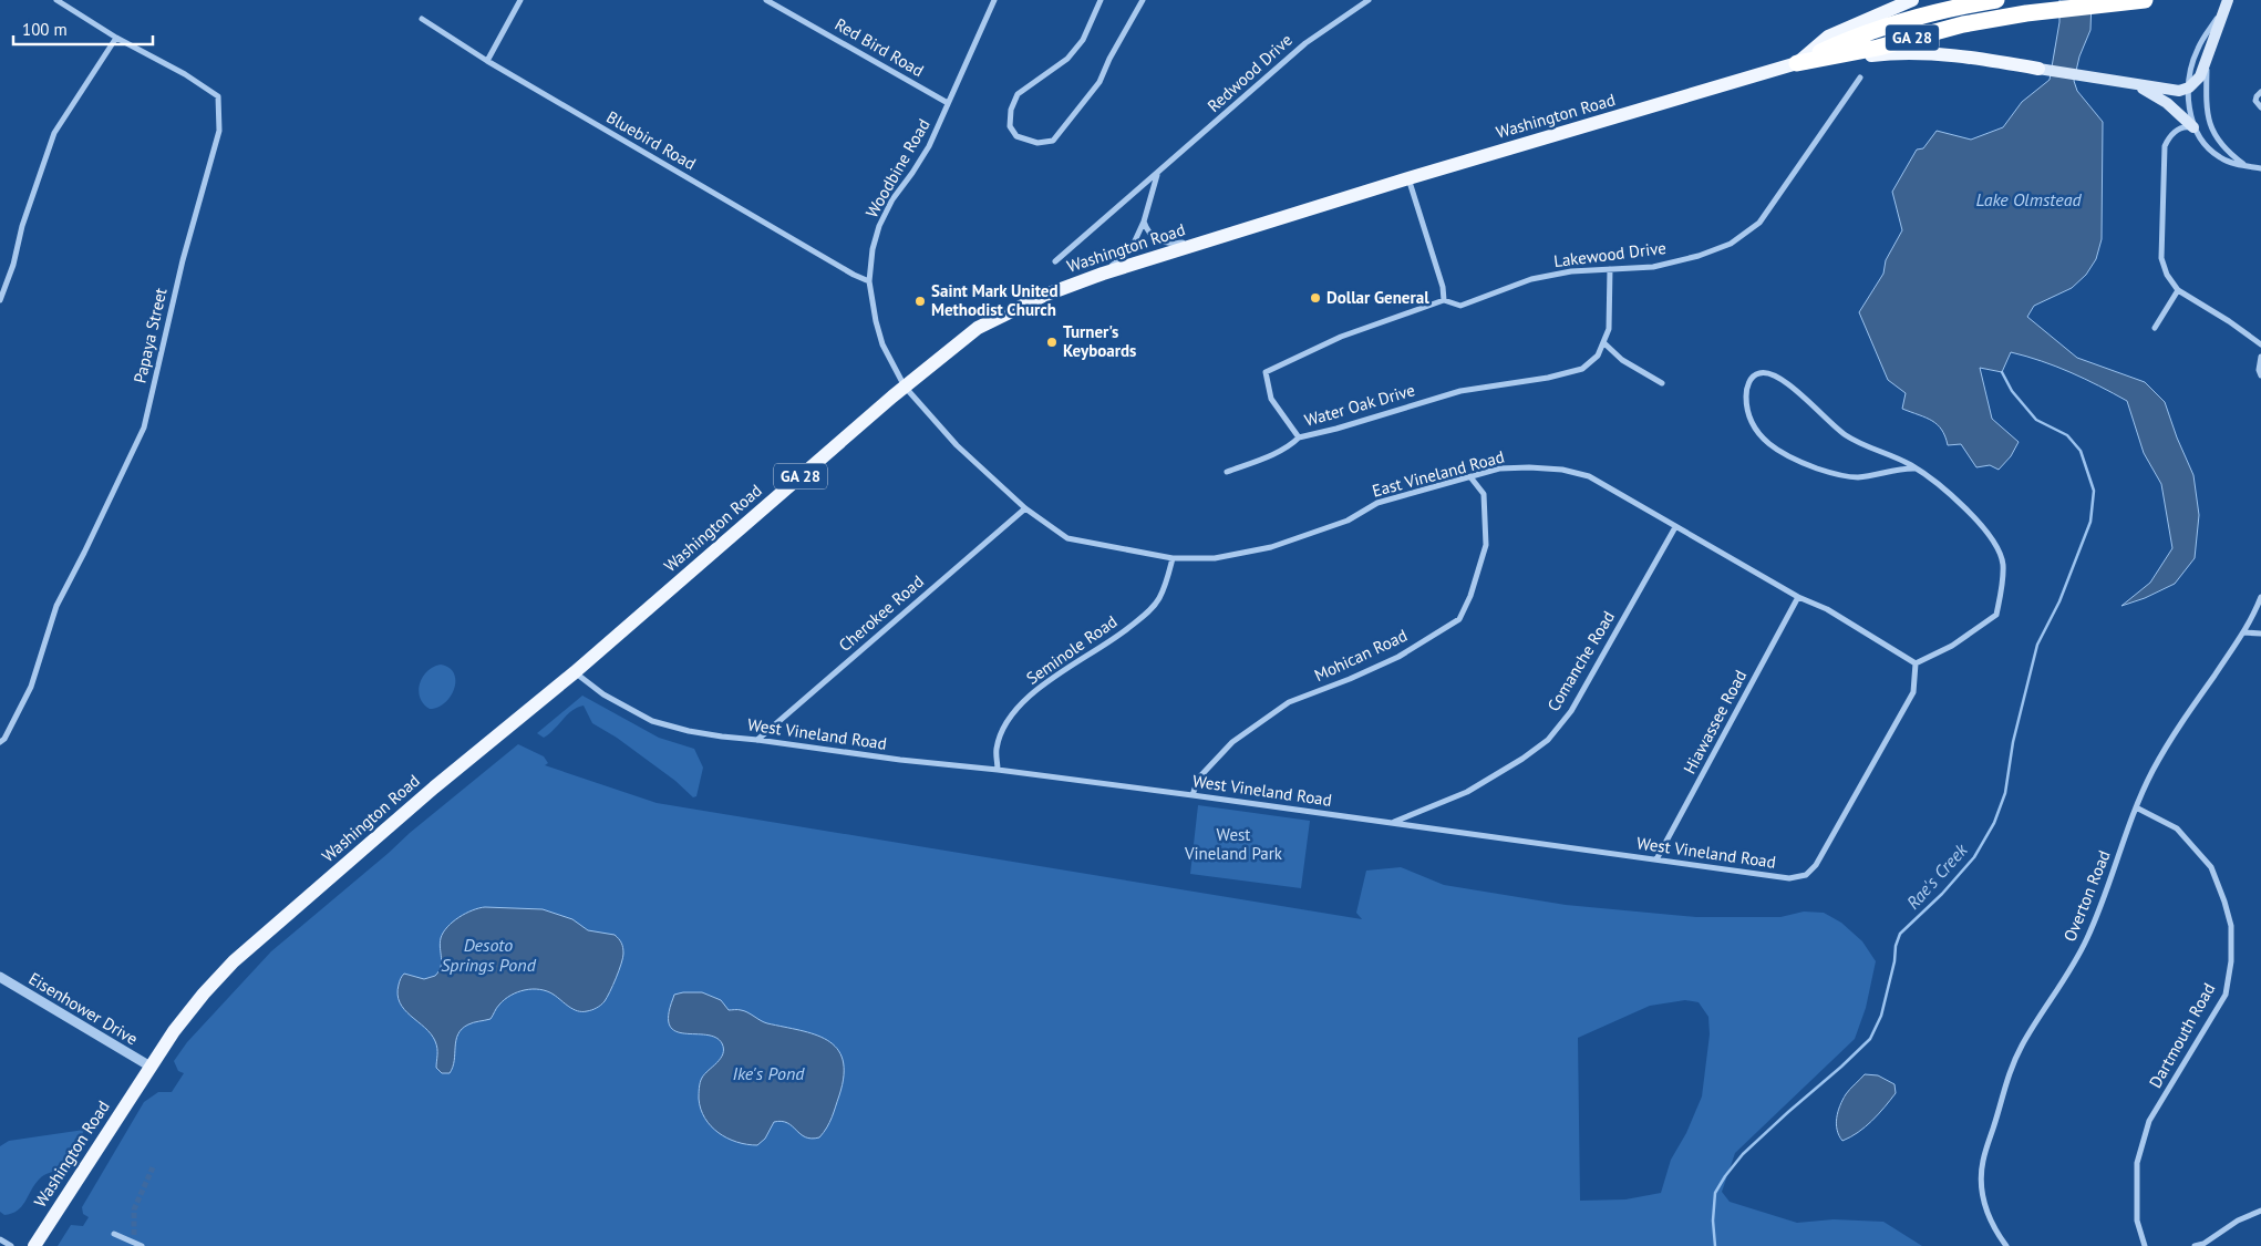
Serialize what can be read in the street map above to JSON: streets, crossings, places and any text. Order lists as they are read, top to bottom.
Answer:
{
  "streets": {
    "highway": ["GA 28"],
    "main road": ["Washington Road"],
    "street": [
      "Red Bird Road",
      "Redwood Drive",
      "Bluebird Road",
      "Woodbine Road",
      "Lakewood Drive",
      "Papaya Street",
      "Water Oak Drive",
      "East Vineland Road",
      "Cherokee Road",
      "Seminole Road",
      "Mohican Road",
      "Comanche Road",
      "Hiawassee Road",
      "West Vineland Road",
      "Overton Road",
      "Eisenhower Drive",
      "Dartmouth Road"
    ]
  },
  "crossings": [
    ["GA 28", "Washington Road"],
    ["Red Bird Road", "Woodbine Road"],
    ["Washington Road", "Woodbine Road"],
    ["Washington Road", "East Vineland Road"],
    ["Washington Road", "West Vineland Road"],
    ["Washington Road", "Eisenhower Drive"],
    ["Bluebird Road", "Woodbine Road"],
    ["Woodbine Road", "East Vineland Road"],
    ["Lakewood Drive", "Water Oak Drive"],
    ["East Vineland Road", "Cherokee Road"],
    ["East Vineland Road", "Seminole Road"],
    ["East Vineland Road", "Mohican Road"],
    ["East Vineland Road", "Comanche Road"],
    ["East Vineland Road", "Hiawassee Road"],
    ["East Vineland Road", "West Vineland Road"],
    ["Cherokee Road", "West Vineland Road"],
    ["Seminole Road", "West Vineland Road"],
    ["Mohican Road", "West Vineland Road"],
    ["Comanche Road", "West Vineland Road"],
    ["Hiawassee Road", "West Vineland Road"],
    ["Overton Road", "Dartmouth Road"]
  ],
  "water": [
    "Lake Olmstead",
    "Rae's Creek",
    "Desoto Springs Pond",
    "Ike's Pond"
  ],
  "parks": ["West Vineland Park"],
  "places": ["Dollar General", "Saint Mark United Methodist Church", "Turner's Keyboards"],
  "scale_bar": "100 m"
}
